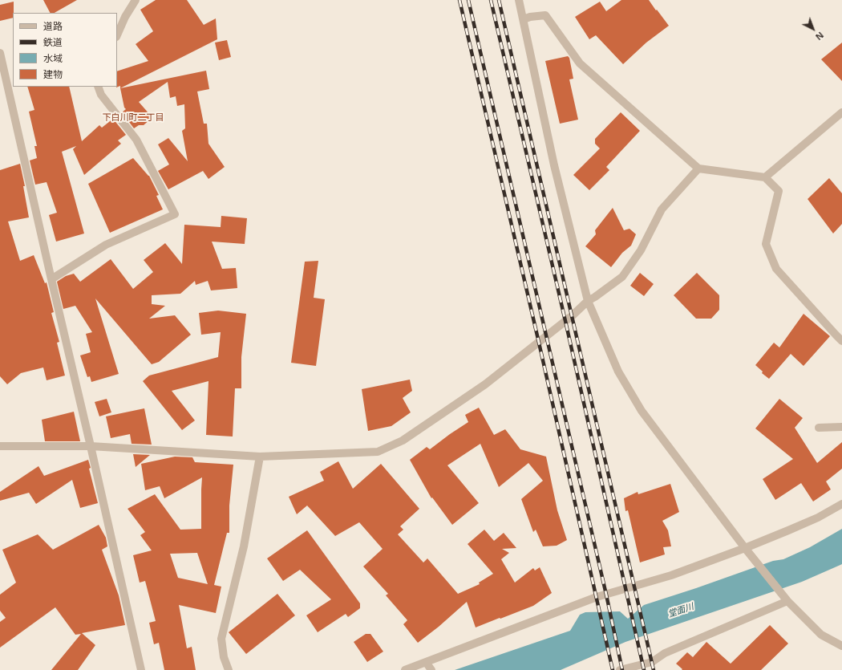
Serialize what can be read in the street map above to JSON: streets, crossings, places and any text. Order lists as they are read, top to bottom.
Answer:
{
  "districts": ["下白川町二丁目"],
  "water": ["堂面川"],
  "legend": [
    "道路",
    "鉄道",
    "水域",
    "建物"
  ],
  "north": "bottom right"
}
